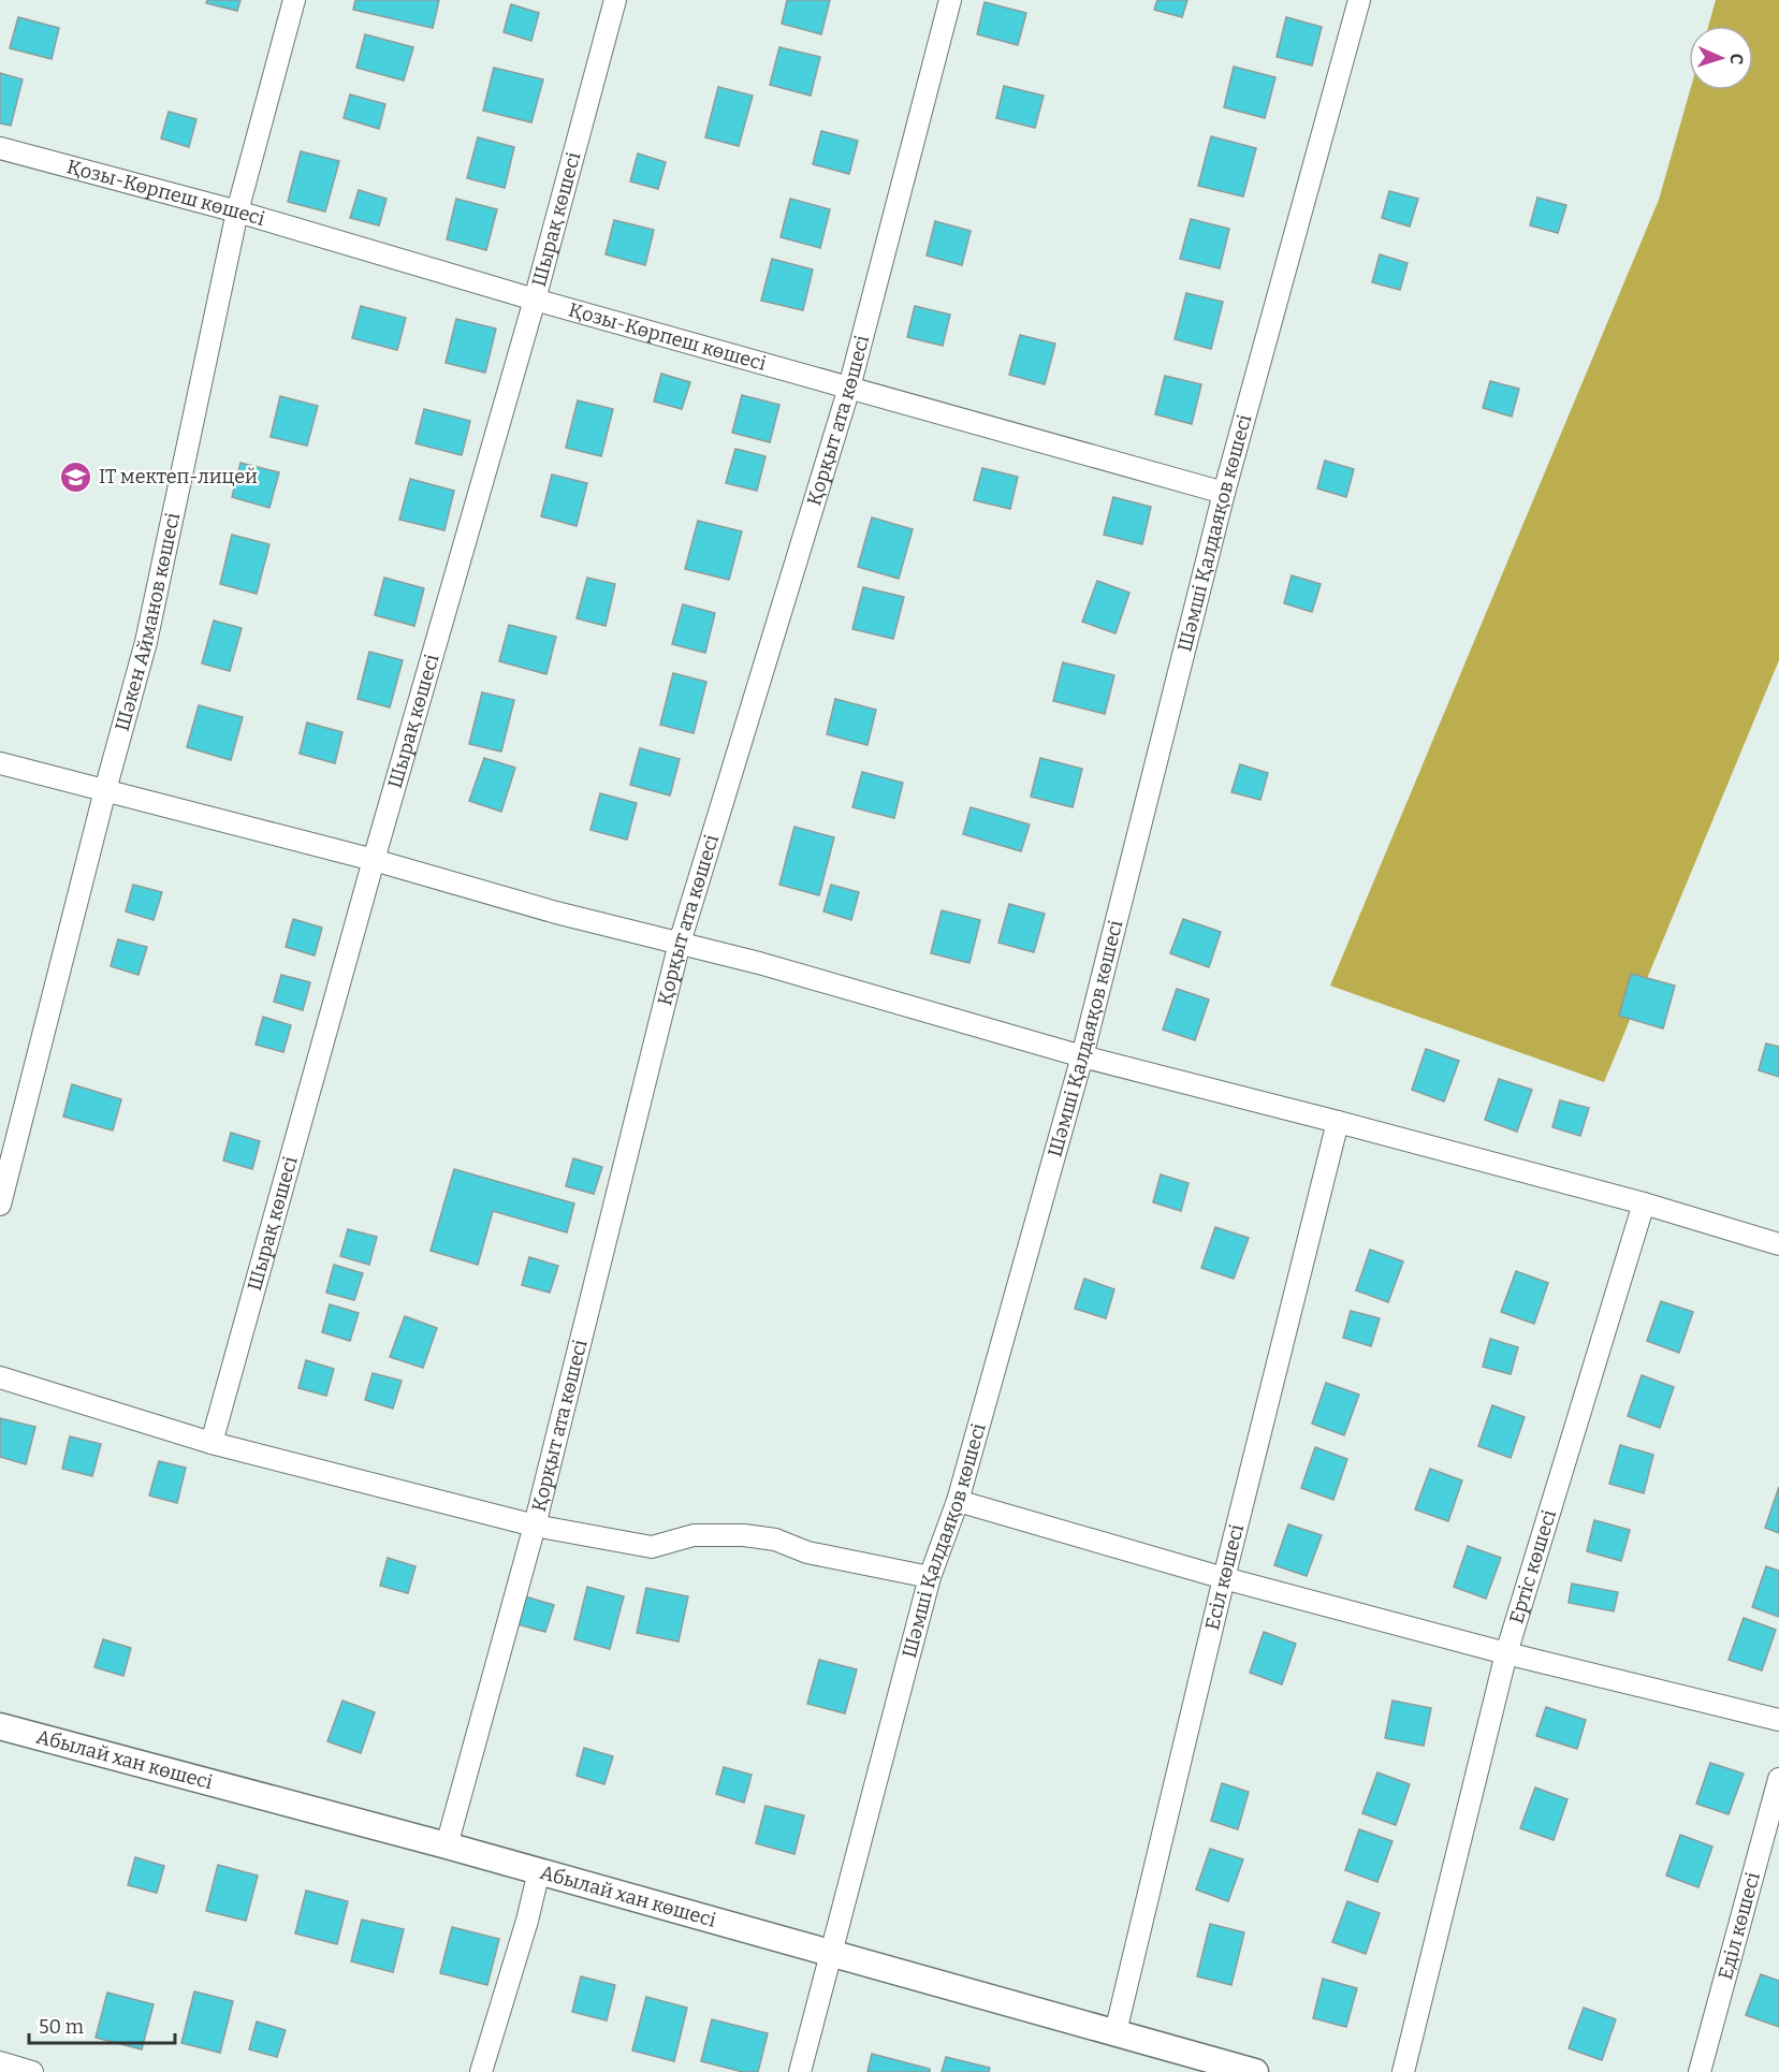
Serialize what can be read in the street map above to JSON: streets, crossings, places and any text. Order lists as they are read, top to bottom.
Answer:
{
  "streets": {
    "street": [
      "Қозы-Көрпеш көшесі",
      "Шырақ көшесі",
      "Қорқыт ата көшесі",
      "Шәмші Қалдаяқов көшесі",
      "Шәкен Айманов көшесі",
      "Ертіс көшесі",
      "Есіл көшесі",
      "Абылай хан көшесі",
      "Еділ көшесі"
    ]
  },
  "crossings": [
    ["Қозы-Көрпеш көшесі", "Шырақ көшесі"],
    ["Қозы-Көрпеш көшесі", "Қорқыт ата көшесі"],
    ["Қозы-Көрпеш көшесі", "Шәмші Қалдаяқов көшесі"],
    ["Қозы-Көрпеш көшесі", "Шәкен Айманов көшесі"],
    ["Қорқыт ата көшесі", "Абылай хан көшесі"],
    ["Шәмші Қалдаяқов көшесі", "Абылай хан көшесі"],
    ["Есіл көшесі", "Абылай хан көшесі"]
  ],
  "places": {
    "school or university": ["IT мектеп-лицей"]
  },
  "scale_bar": "50 m",
  "north": "right"
}
